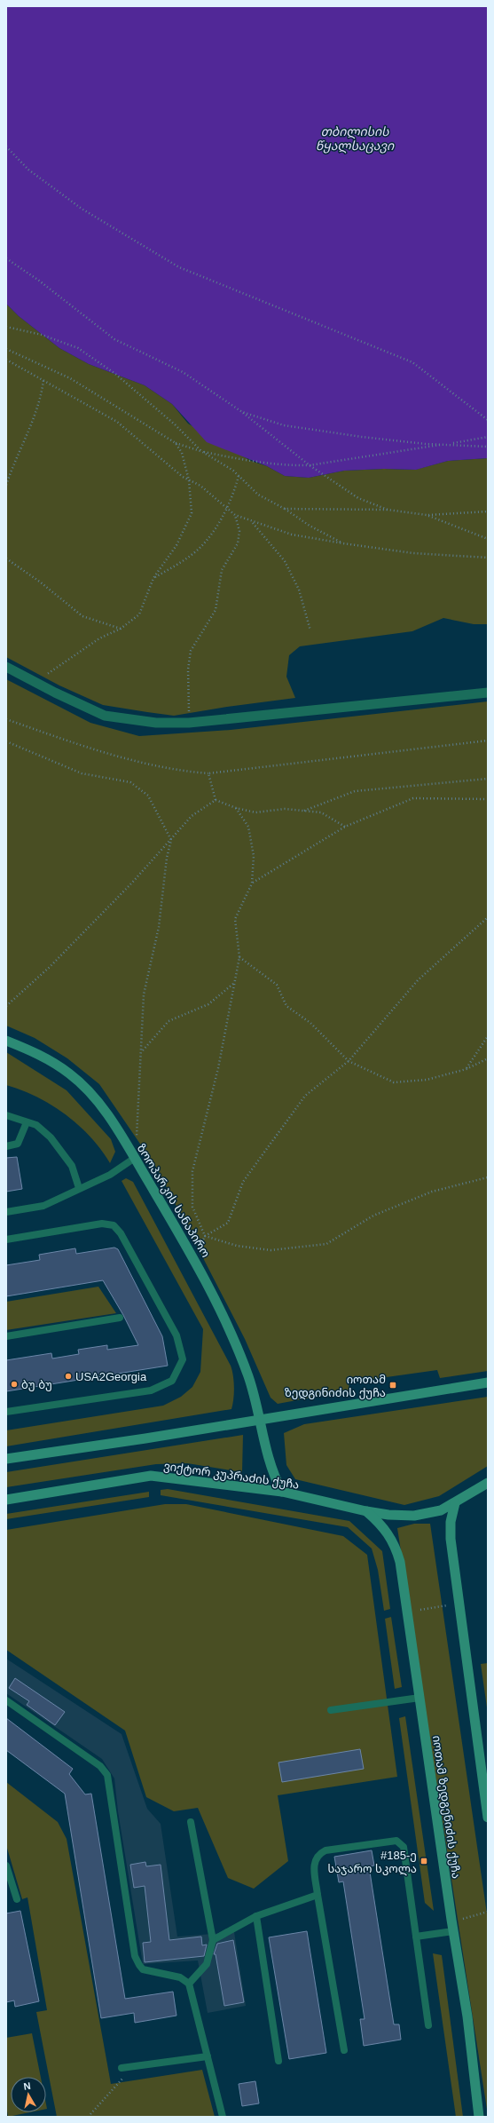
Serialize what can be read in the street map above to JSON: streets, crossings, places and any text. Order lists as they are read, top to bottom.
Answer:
{
  "streets": {
    "main road": ["ზოოპარკის სანაპირო", "ვიქტორ კუპრაძის ქუჩა", "იოთამ ზედგენიძის ქუჩა"]
  },
  "crossings": [
    ["ზოოპარკის სანაპირო", "ვიქტორ კუპრაძის ქუჩა"],
    ["ვიქტორ კუპრაძის ქუჩა", "იოთამ ზედგენიძის ქუჩა"]
  ],
  "water": ["თბილისის წყალსაცავი"],
  "places": {
    "other": ["USA2Georgia", "ბუ ბუ"],
    "transit": ["იოთამ ზედგინიძის ქუჩა", "#185-ე საჯარო სკოლა"]
  },
  "north": "top"
}
